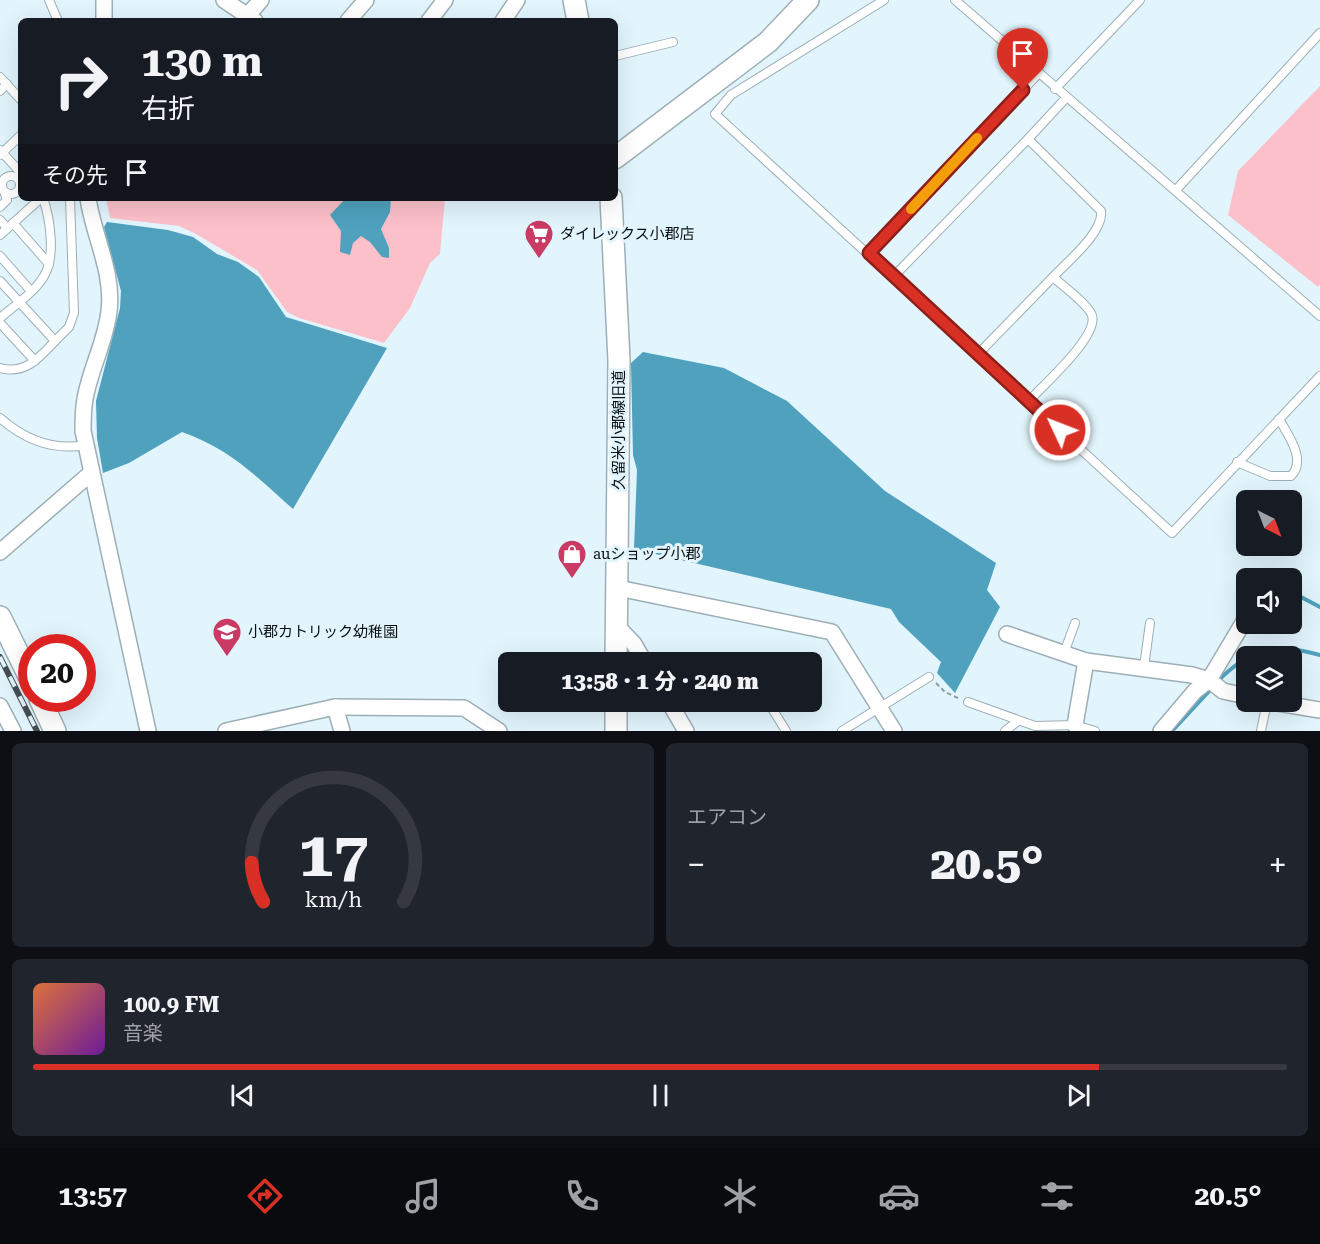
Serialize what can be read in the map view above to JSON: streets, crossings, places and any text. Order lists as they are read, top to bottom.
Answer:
{
  "streets": {
    "street": ["久留米小郡線旧道"]
  },
  "places": {
    "supermarket": ["ダイレックス小郡店"],
    "shop": ["auショップ小郡"],
    "school or university": ["小郡カトリック幼稚園"]
  },
  "north": "bottom right",
  "page": {
    "turn": ["130 m", "右折"],
    "then": "その先",
    "limit": "20",
    "trip": "13:58 · 1 分 · 240 m",
    "tile": "エアコン",
    "heat": ["−", "20.5°", "+"],
    "song": ["100.9 FM", "音楽"],
    "tabs": ["13:57", "20.5°"],
    "gauge": ["17", "km/h"]
  }
}
